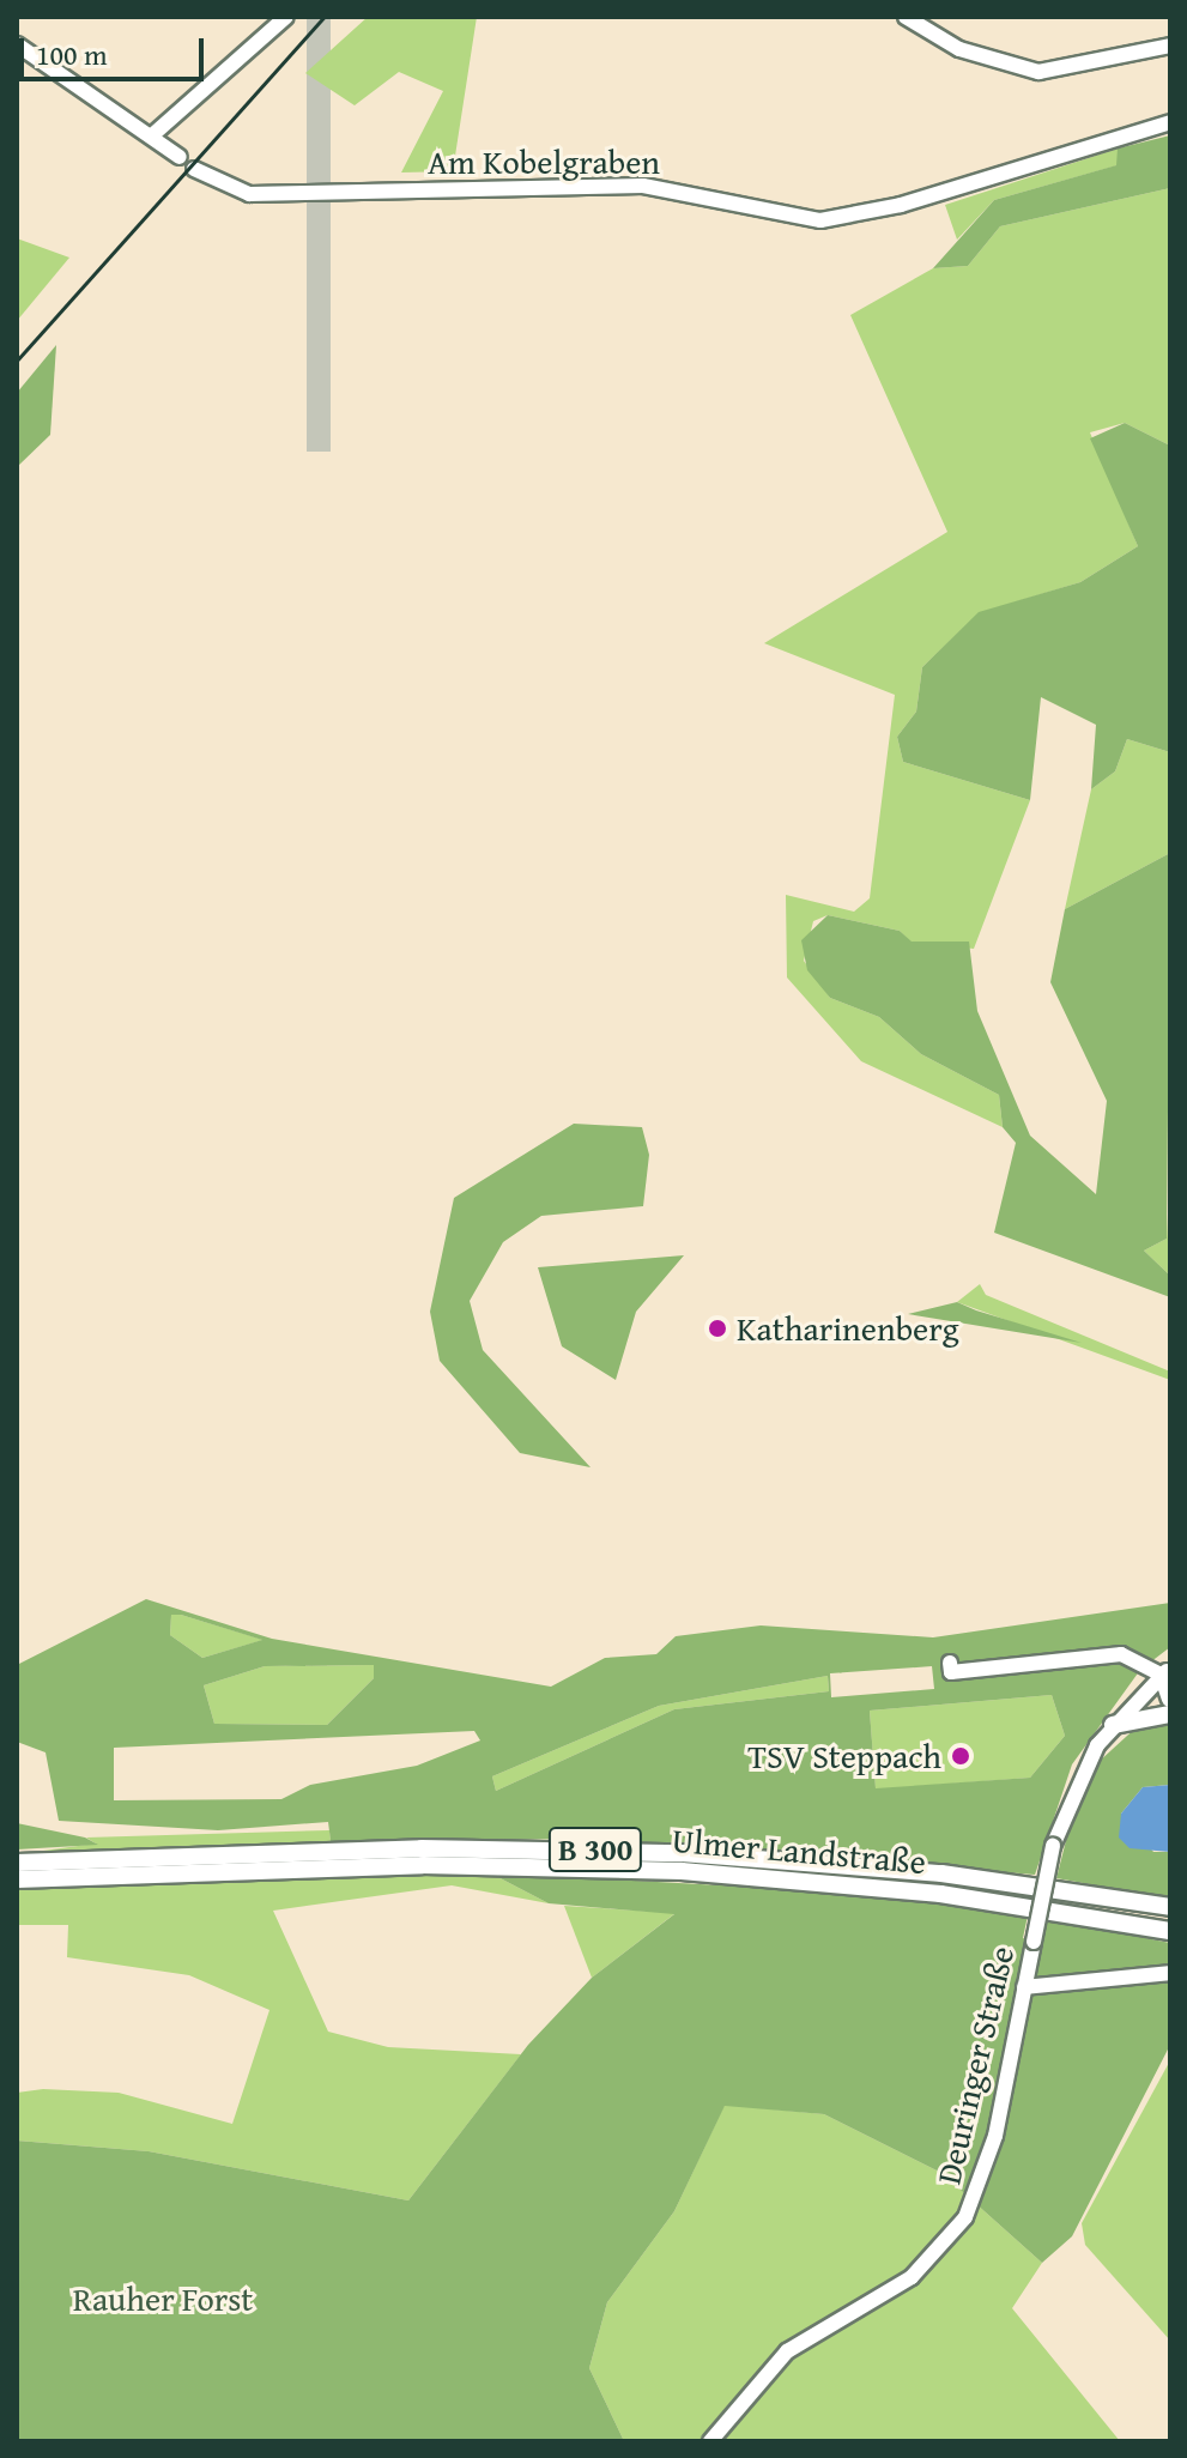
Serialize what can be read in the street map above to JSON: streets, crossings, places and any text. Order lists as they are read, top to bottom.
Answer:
{
  "streets": {
    "main road": ["B 300", "Ulmer Landstraße"],
    "street": ["Am Kobelgraben", "Deuringer Straße"]
  },
  "parks": ["Rauher Forst"],
  "places": ["Katharinenberg", "TSV Steppach"],
  "scale_bar": "100 m"
}
